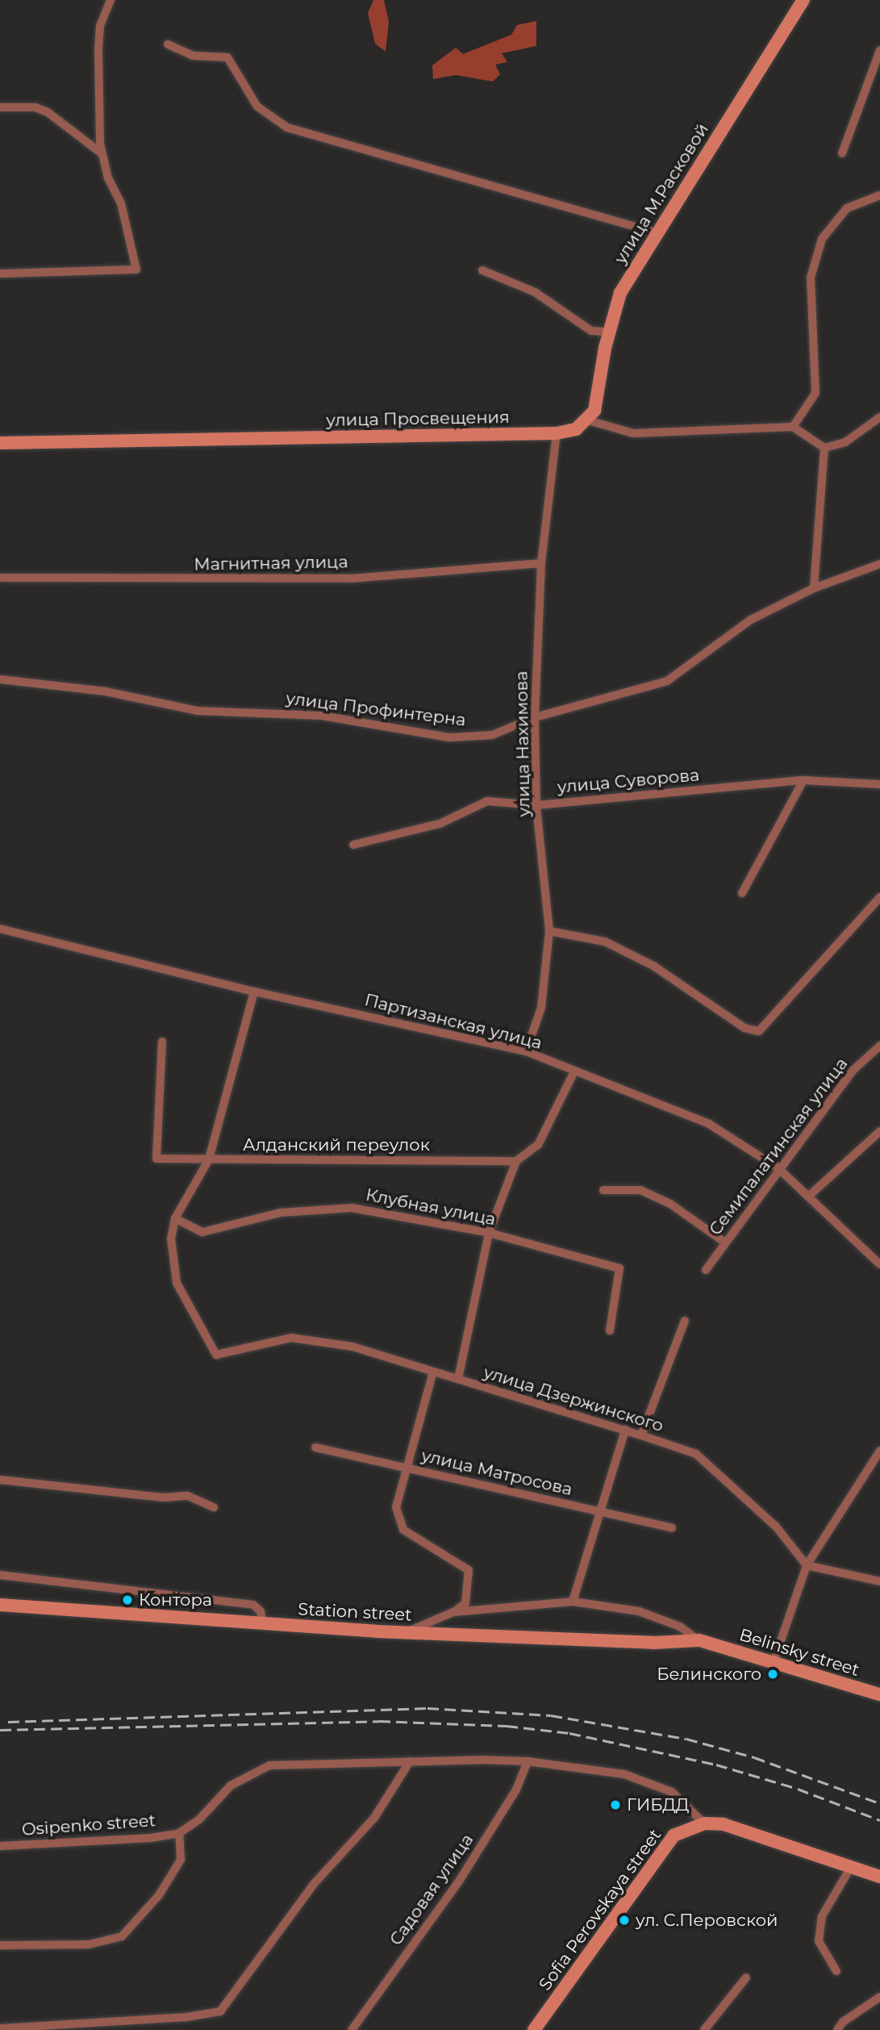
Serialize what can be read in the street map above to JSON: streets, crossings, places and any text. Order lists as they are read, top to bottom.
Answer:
{
  "streets": {
    "main road": [
      "улица М.Расковой",
      "улица Просвещения",
      "Station street",
      "Belinsky street",
      "Sofia Perovskaya street"
    ],
    "street": [
      "Магнитная улица",
      "улица Профинтерна",
      "улица Нахимова",
      "улица Суворова",
      "Партизанская улица",
      "Алданский переулок",
      "Семипалатинская улица",
      "Клубная улица",
      "улица Дзержинского",
      "улица Матросова",
      "Osipenko street",
      "Садовая улица"
    ]
  },
  "crossings": [
    ["улица М.Расковой", "улица Просвещения"],
    ["улица Просвещения", "улица Нахимова"],
    ["Магнитная улица", "улица Нахимова"],
    ["улица Профинтерна", "улица Нахимова"],
    ["улица Нахимова", "улица Суворова"],
    ["улица Нахимова", "Партизанская улица"],
    ["Партизанская улица", "Семипалатинская улица"],
    ["Клубная улица", "улица Дзержинского"],
    ["Station street", "Belinsky street"]
  ],
  "places": [
    "Контора",
    "Белинского",
    "ГИБДД",
    "ул. С.Перовской"
  ]
}
